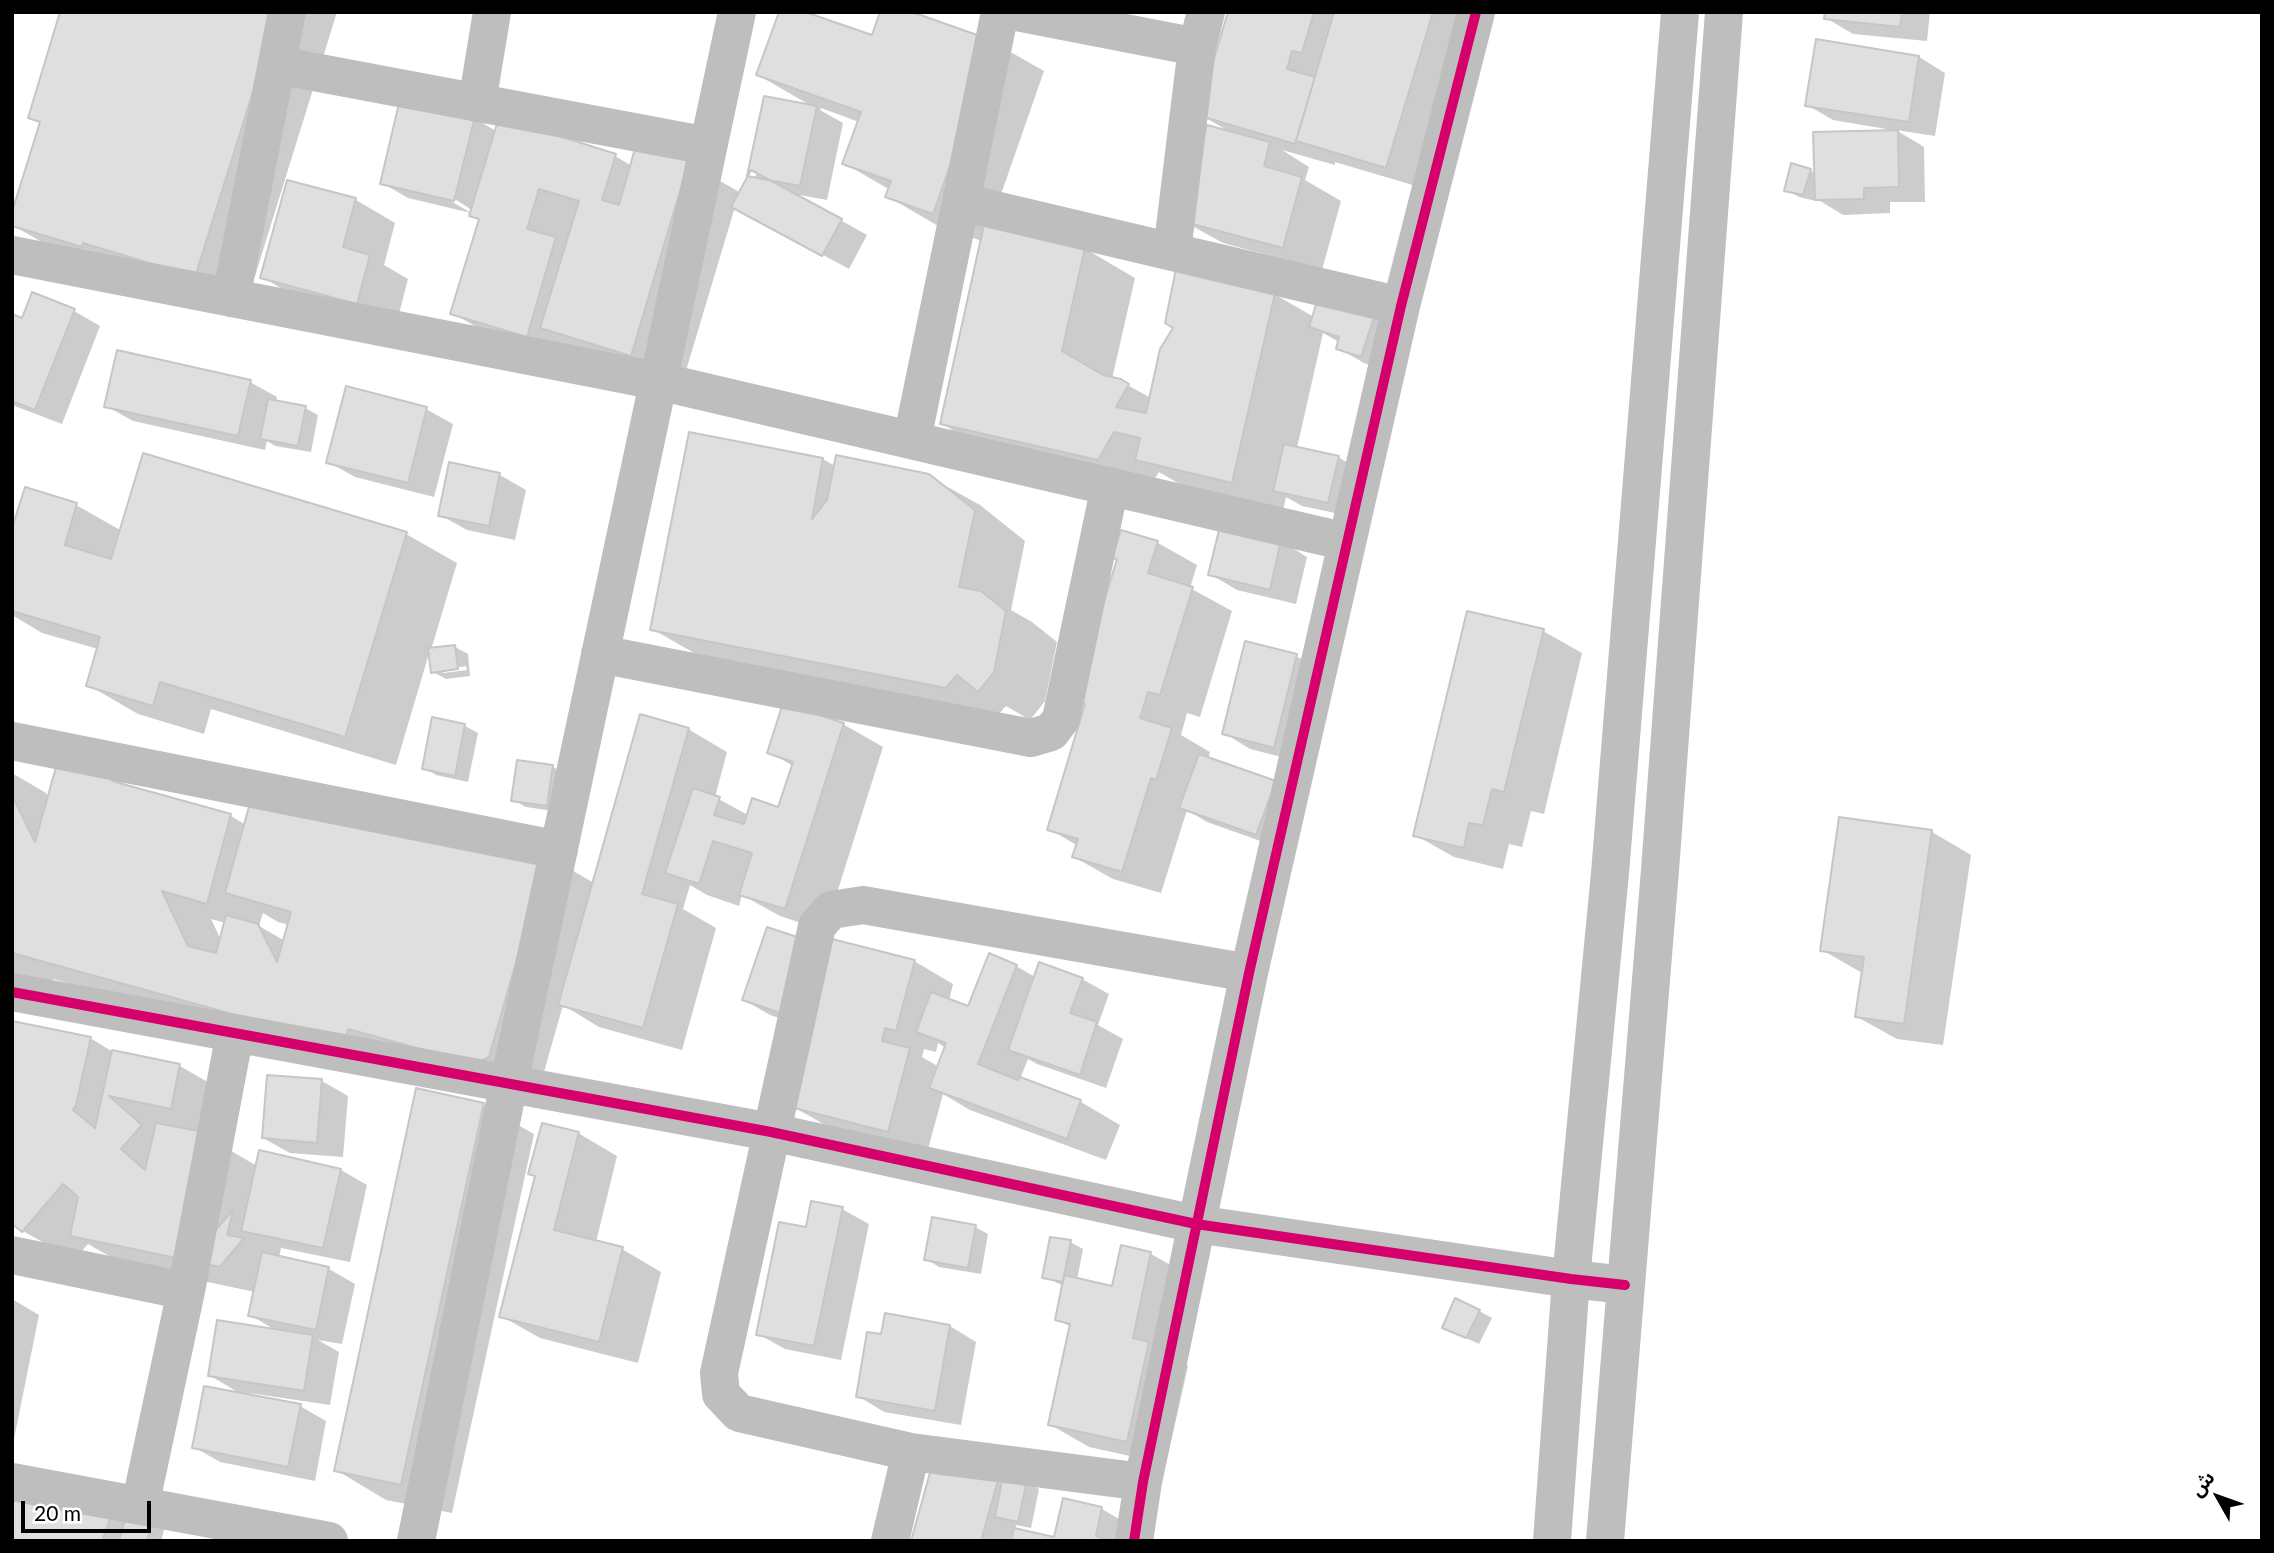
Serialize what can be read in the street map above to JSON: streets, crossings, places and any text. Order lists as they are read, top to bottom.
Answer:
{
  "scale_bar": "20 m",
  "north": "top left"
}
